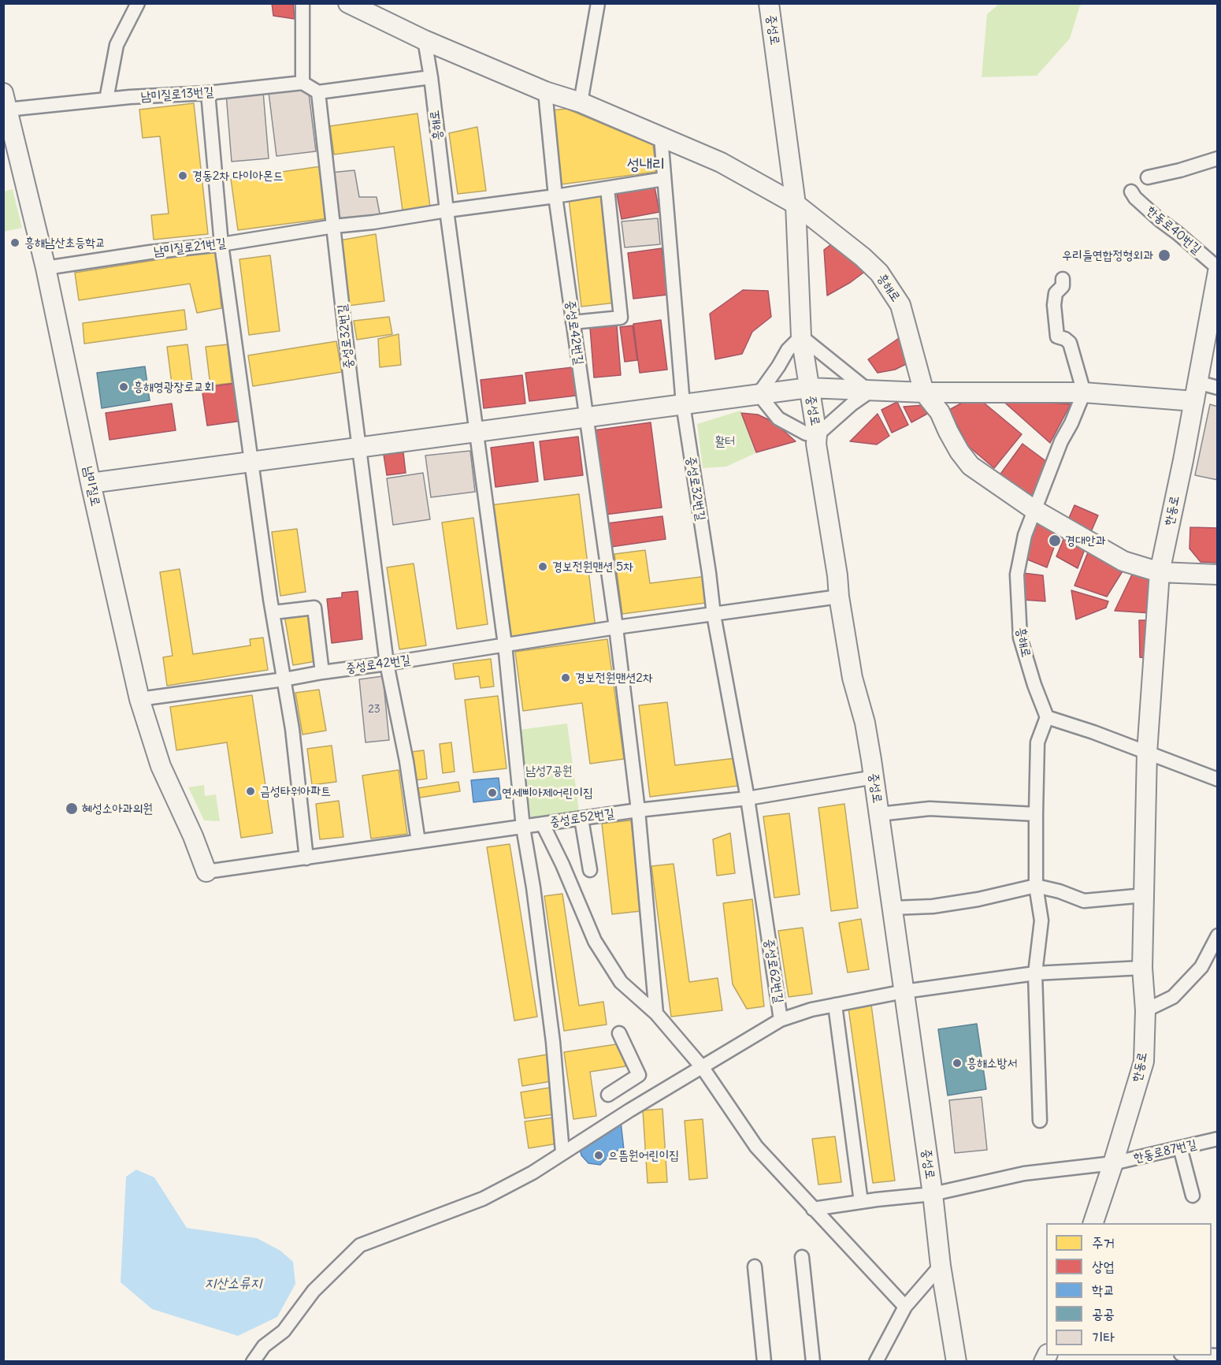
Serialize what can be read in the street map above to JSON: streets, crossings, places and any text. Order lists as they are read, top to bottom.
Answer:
{
  "streets": {
    "street": [
      "중성로",
      "남미질로13번길",
      "흥해로",
      "한동로40번길",
      "남미질로21번길",
      "중성로42번길",
      "중성로32번길",
      "남미질로",
      "한동로",
      "중성로52번길",
      "중성로62번길",
      "한동로87번길"
    ]
  },
  "crossings": [
    ["중성로", "흥해로"],
    ["중성로", "중성로42번길"],
    ["중성로", "한동로"],
    ["중성로", "중성로52번길"],
    ["중성로", "중성로62번길"],
    ["중성로", "한동로87번길"],
    ["남미질로13번길", "남미질로"],
    ["흥해로", "남미질로21번길"],
    ["흥해로", "한동로"],
    ["남미질로21번길", "중성로42번길"],
    ["남미질로21번길", "중성로32번길"],
    ["남미질로21번길", "남미질로"],
    ["중성로42번길", "중성로32번길"],
    ["중성로42번길", "남미질로"],
    ["남미질로", "중성로52번길"],
    ["한동로", "한동로87번길"],
    ["중성로52번길", "중성로62번길"]
  ],
  "districts": ["성내리"],
  "water": ["지산소류지"],
  "parks": ["활터", "남성7공원"],
  "places": [
    "경동2차 다이아몬드",
    "흥해남산초등학교",
    "우리들연합정형외과",
    "흥해영광장로교회",
    "경대안과",
    "경보전원맨션 5차",
    "경보전원맨션2차",
    "금성타워아파트",
    "연세삐아제어린이집",
    "혜성소아과의원",
    "흥해소방서",
    "으뜸원어린이집"
  ],
  "house_numbers": ["23"],
  "legend": [
    "주거",
    "상업",
    "학교",
    "공공",
    "기타"
  ]
}
